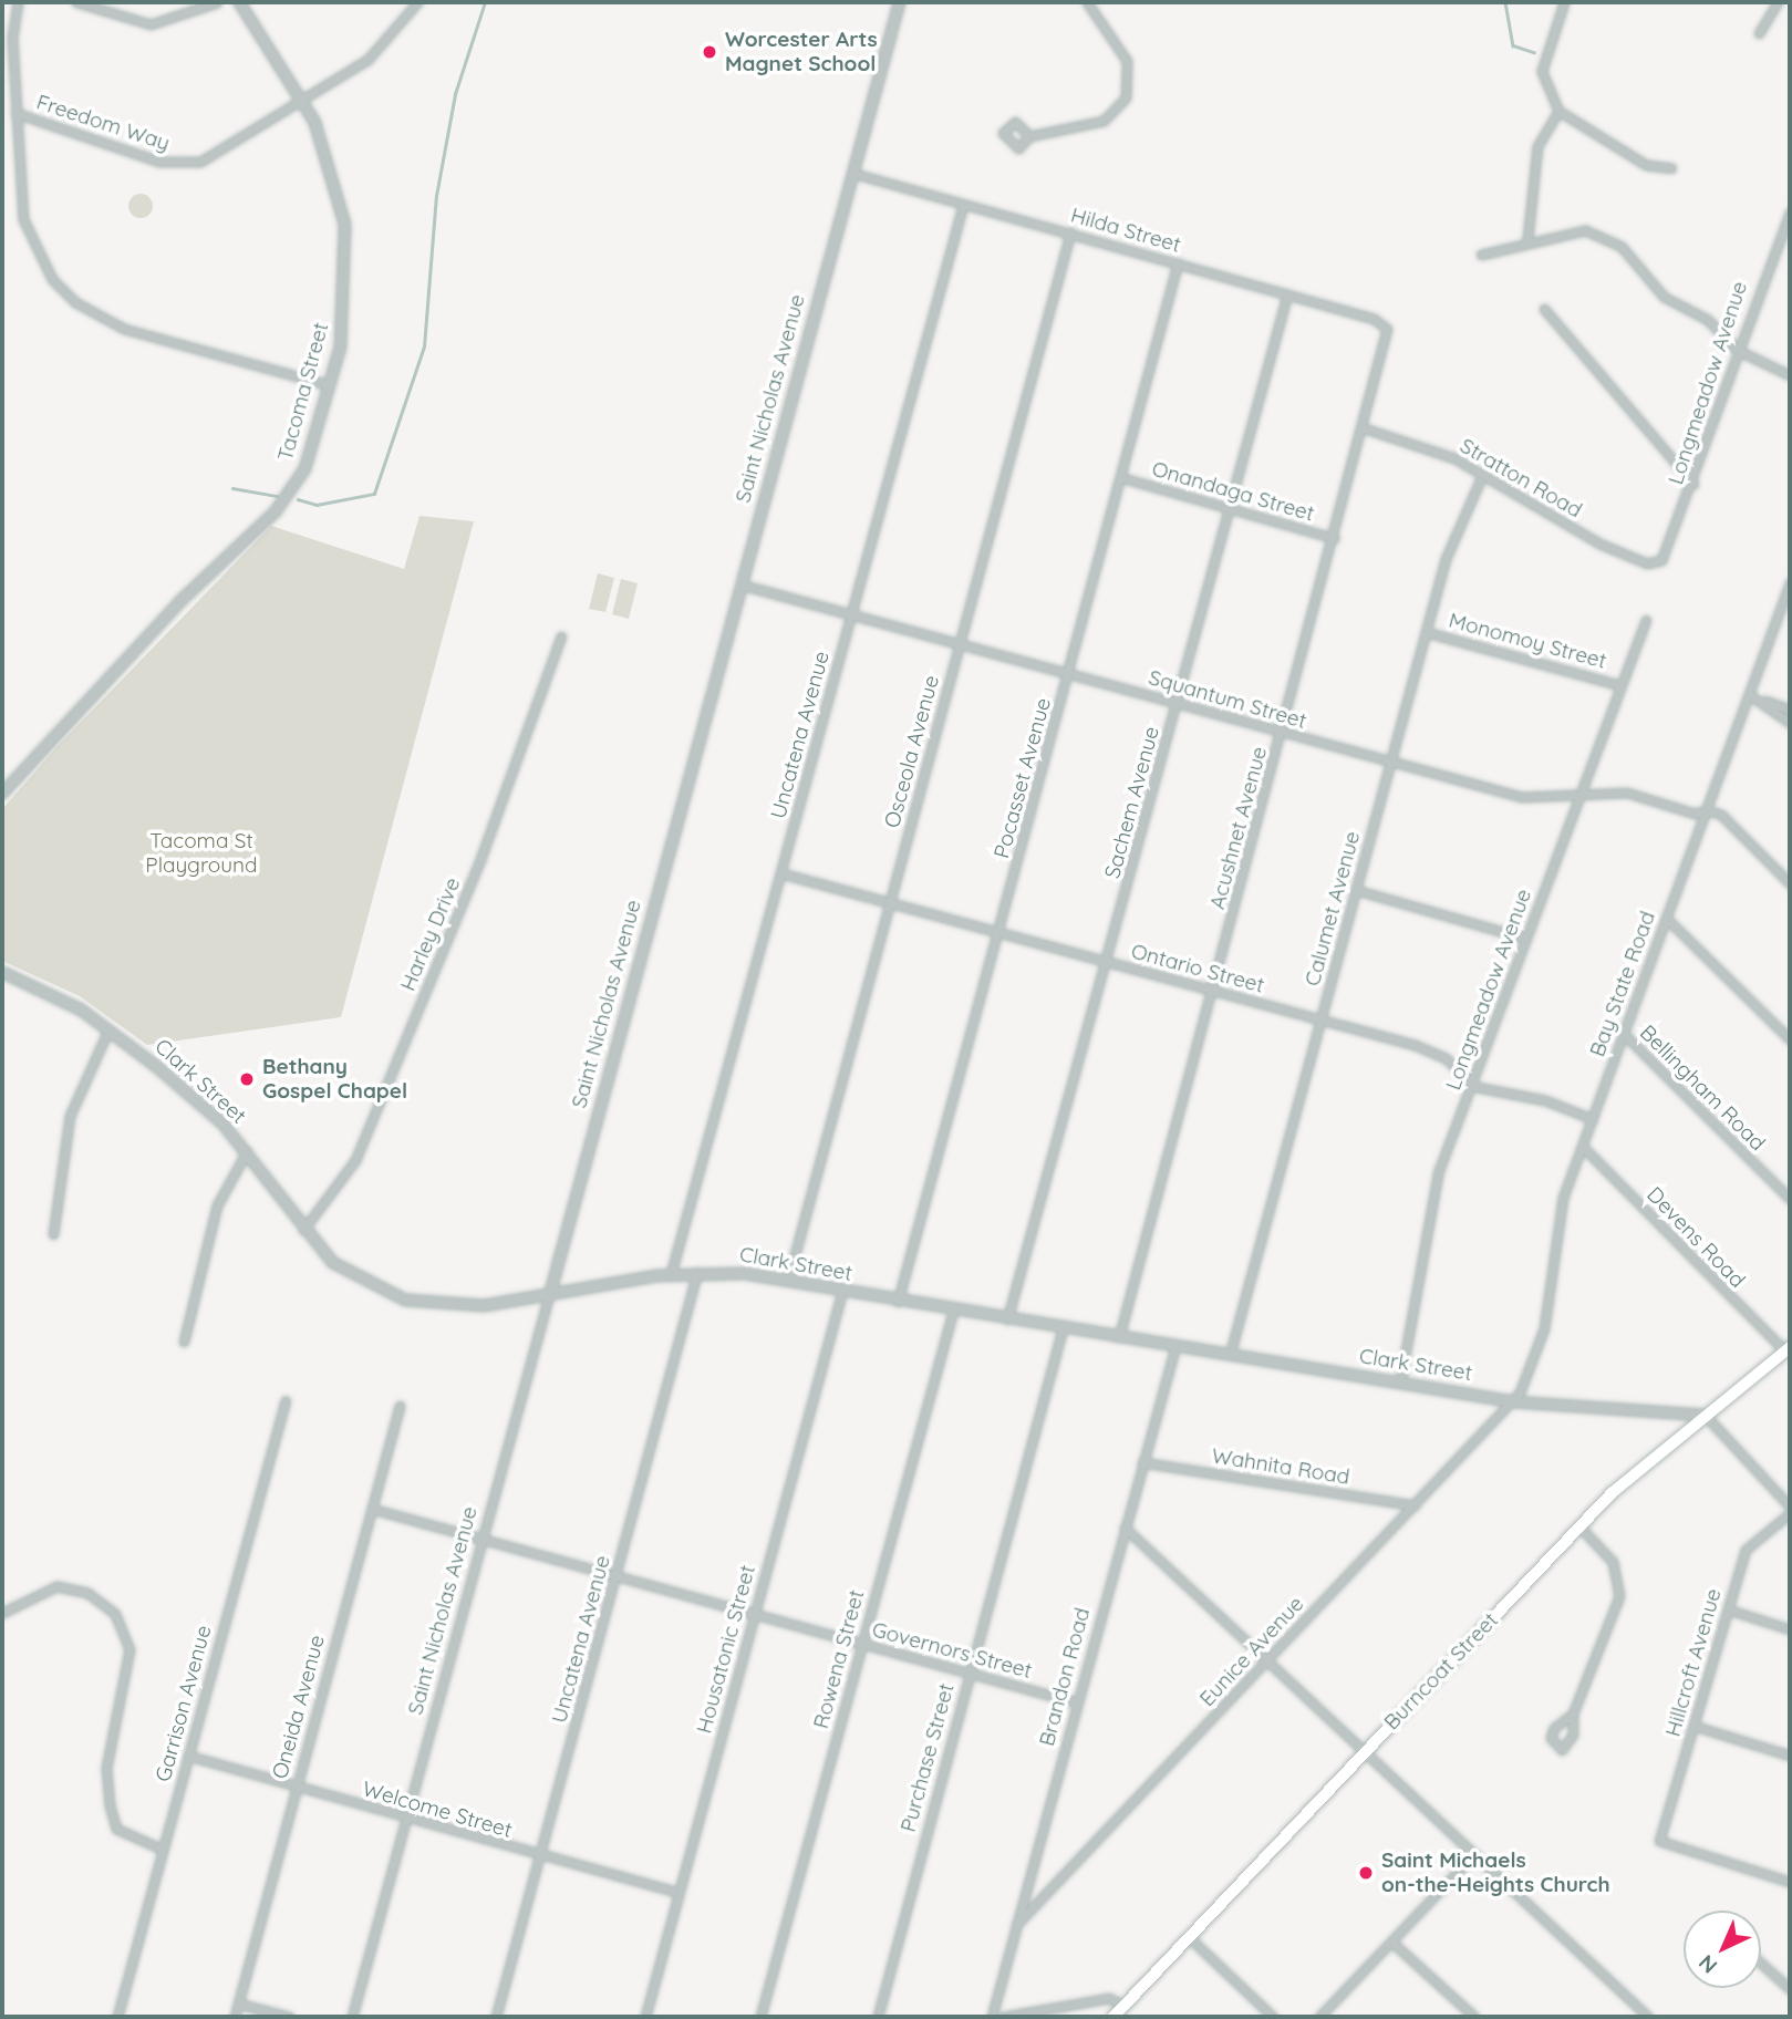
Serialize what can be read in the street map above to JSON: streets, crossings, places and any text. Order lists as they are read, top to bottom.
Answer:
{
  "streets": {
    "main road": ["Burncoat Street"],
    "street": [
      "Freedom Way",
      "Hilda Street",
      "Longmeadow Avenue",
      "Tacoma Street",
      "Saint Nicholas Avenue",
      "Stratton Road",
      "Onandaga Street",
      "Monomoy Street",
      "Squantum Street",
      "Uncatena Avenue",
      "Osceola Avenue",
      "Pocasset Avenue",
      "Sachem Avenue",
      "Acushnet Avenue",
      "Calumet Avenue",
      "Harley Drive",
      "Ontario Street",
      "Bay State Road",
      "Clark Street",
      "Bellingham Road",
      "Devens Road",
      "Wahnita Road",
      "Housatonic Street",
      "Governors Street",
      "Eunice Avenue",
      "Rowena Street",
      "Hillcroft Avenue",
      "Brandon Road",
      "Garrison Avenue",
      "Oneida Avenue",
      "Purchase Street",
      "Welcome Street"
    ]
  },
  "crossings": [
    ["Freedom Way", "Tacoma Street"],
    ["Hilda Street", "Saint Nicholas Avenue"],
    ["Hilda Street", "Uncatena Avenue"],
    ["Hilda Street", "Osceola Avenue"],
    ["Hilda Street", "Pocasset Avenue"],
    ["Hilda Street", "Sachem Avenue"],
    ["Hilda Street", "Acushnet Avenue"],
    ["Longmeadow Avenue", "Stratton Road"],
    ["Longmeadow Avenue", "Monomoy Street"],
    ["Longmeadow Avenue", "Squantum Street"],
    ["Longmeadow Avenue", "Ontario Street"],
    ["Longmeadow Avenue", "Clark Street"],
    ["Saint Nicholas Avenue", "Squantum Street"],
    ["Saint Nicholas Avenue", "Clark Street"],
    ["Saint Nicholas Avenue", "Governors Street"],
    ["Saint Nicholas Avenue", "Welcome Street"],
    ["Stratton Road", "Acushnet Avenue"],
    ["Stratton Road", "Calumet Avenue"],
    ["Onandaga Street", "Pocasset Avenue"],
    ["Onandaga Street", "Sachem Avenue"],
    ["Onandaga Street", "Acushnet Avenue"],
    ["Monomoy Street", "Calumet Avenue"],
    ["Squantum Street", "Uncatena Avenue"],
    ["Squantum Street", "Osceola Avenue"],
    ["Squantum Street", "Pocasset Avenue"],
    ["Squantum Street", "Sachem Avenue"],
    ["Squantum Street", "Acushnet Avenue"],
    ["Squantum Street", "Calumet Avenue"],
    ["Squantum Street", "Bay State Road"],
    ["Uncatena Avenue", "Ontario Street"],
    ["Uncatena Avenue", "Clark Street"],
    ["Uncatena Avenue", "Governors Street"],
    ["Uncatena Avenue", "Welcome Street"],
    ["Osceola Avenue", "Ontario Street"],
    ["Osceola Avenue", "Clark Street"],
    ["Pocasset Avenue", "Ontario Street"],
    ["Pocasset Avenue", "Clark Street"],
    ["Sachem Avenue", "Ontario Street"],
    ["Sachem Avenue", "Clark Street"],
    ["Acushnet Avenue", "Ontario Street"],
    ["Acushnet Avenue", "Clark Street"],
    ["Calumet Avenue", "Ontario Street"],
    ["Calumet Avenue", "Clark Street"],
    ["Harley Drive", "Clark Street"],
    ["Ontario Street", "Bay State Road"],
    ["Bay State Road", "Clark Street"],
    ["Bay State Road", "Bellingham Road"],
    ["Bay State Road", "Devens Road"],
    ["Bay State Road", "Eunice Avenue"],
    ["Clark Street", "Housatonic Street"],
    ["Clark Street", "Eunice Avenue"],
    ["Clark Street", "Rowena Street"],
    ["Clark Street", "Burncoat Street"],
    ["Clark Street", "Brandon Road"],
    ["Clark Street", "Purchase Street"],
    ["Devens Road", "Burncoat Street"],
    ["Wahnita Road", "Eunice Avenue"],
    ["Wahnita Road", "Brandon Road"],
    ["Housatonic Street", "Governors Street"],
    ["Housatonic Street", "Welcome Street"],
    ["Governors Street", "Rowena Street"],
    ["Governors Street", "Brandon Road"],
    ["Governors Street", "Oneida Avenue"],
    ["Governors Street", "Purchase Street"],
    ["Eunice Avenue", "Brandon Road"],
    ["Garrison Avenue", "Welcome Street"],
    ["Oneida Avenue", "Welcome Street"]
  ],
  "parks": ["Tacoma St Playground"],
  "places": ["Worcester Arts Magnet School", "Bethany Gospel Chapel", "Saint Michaels on-the-Heights Church"],
  "north": "bottom left"
}
